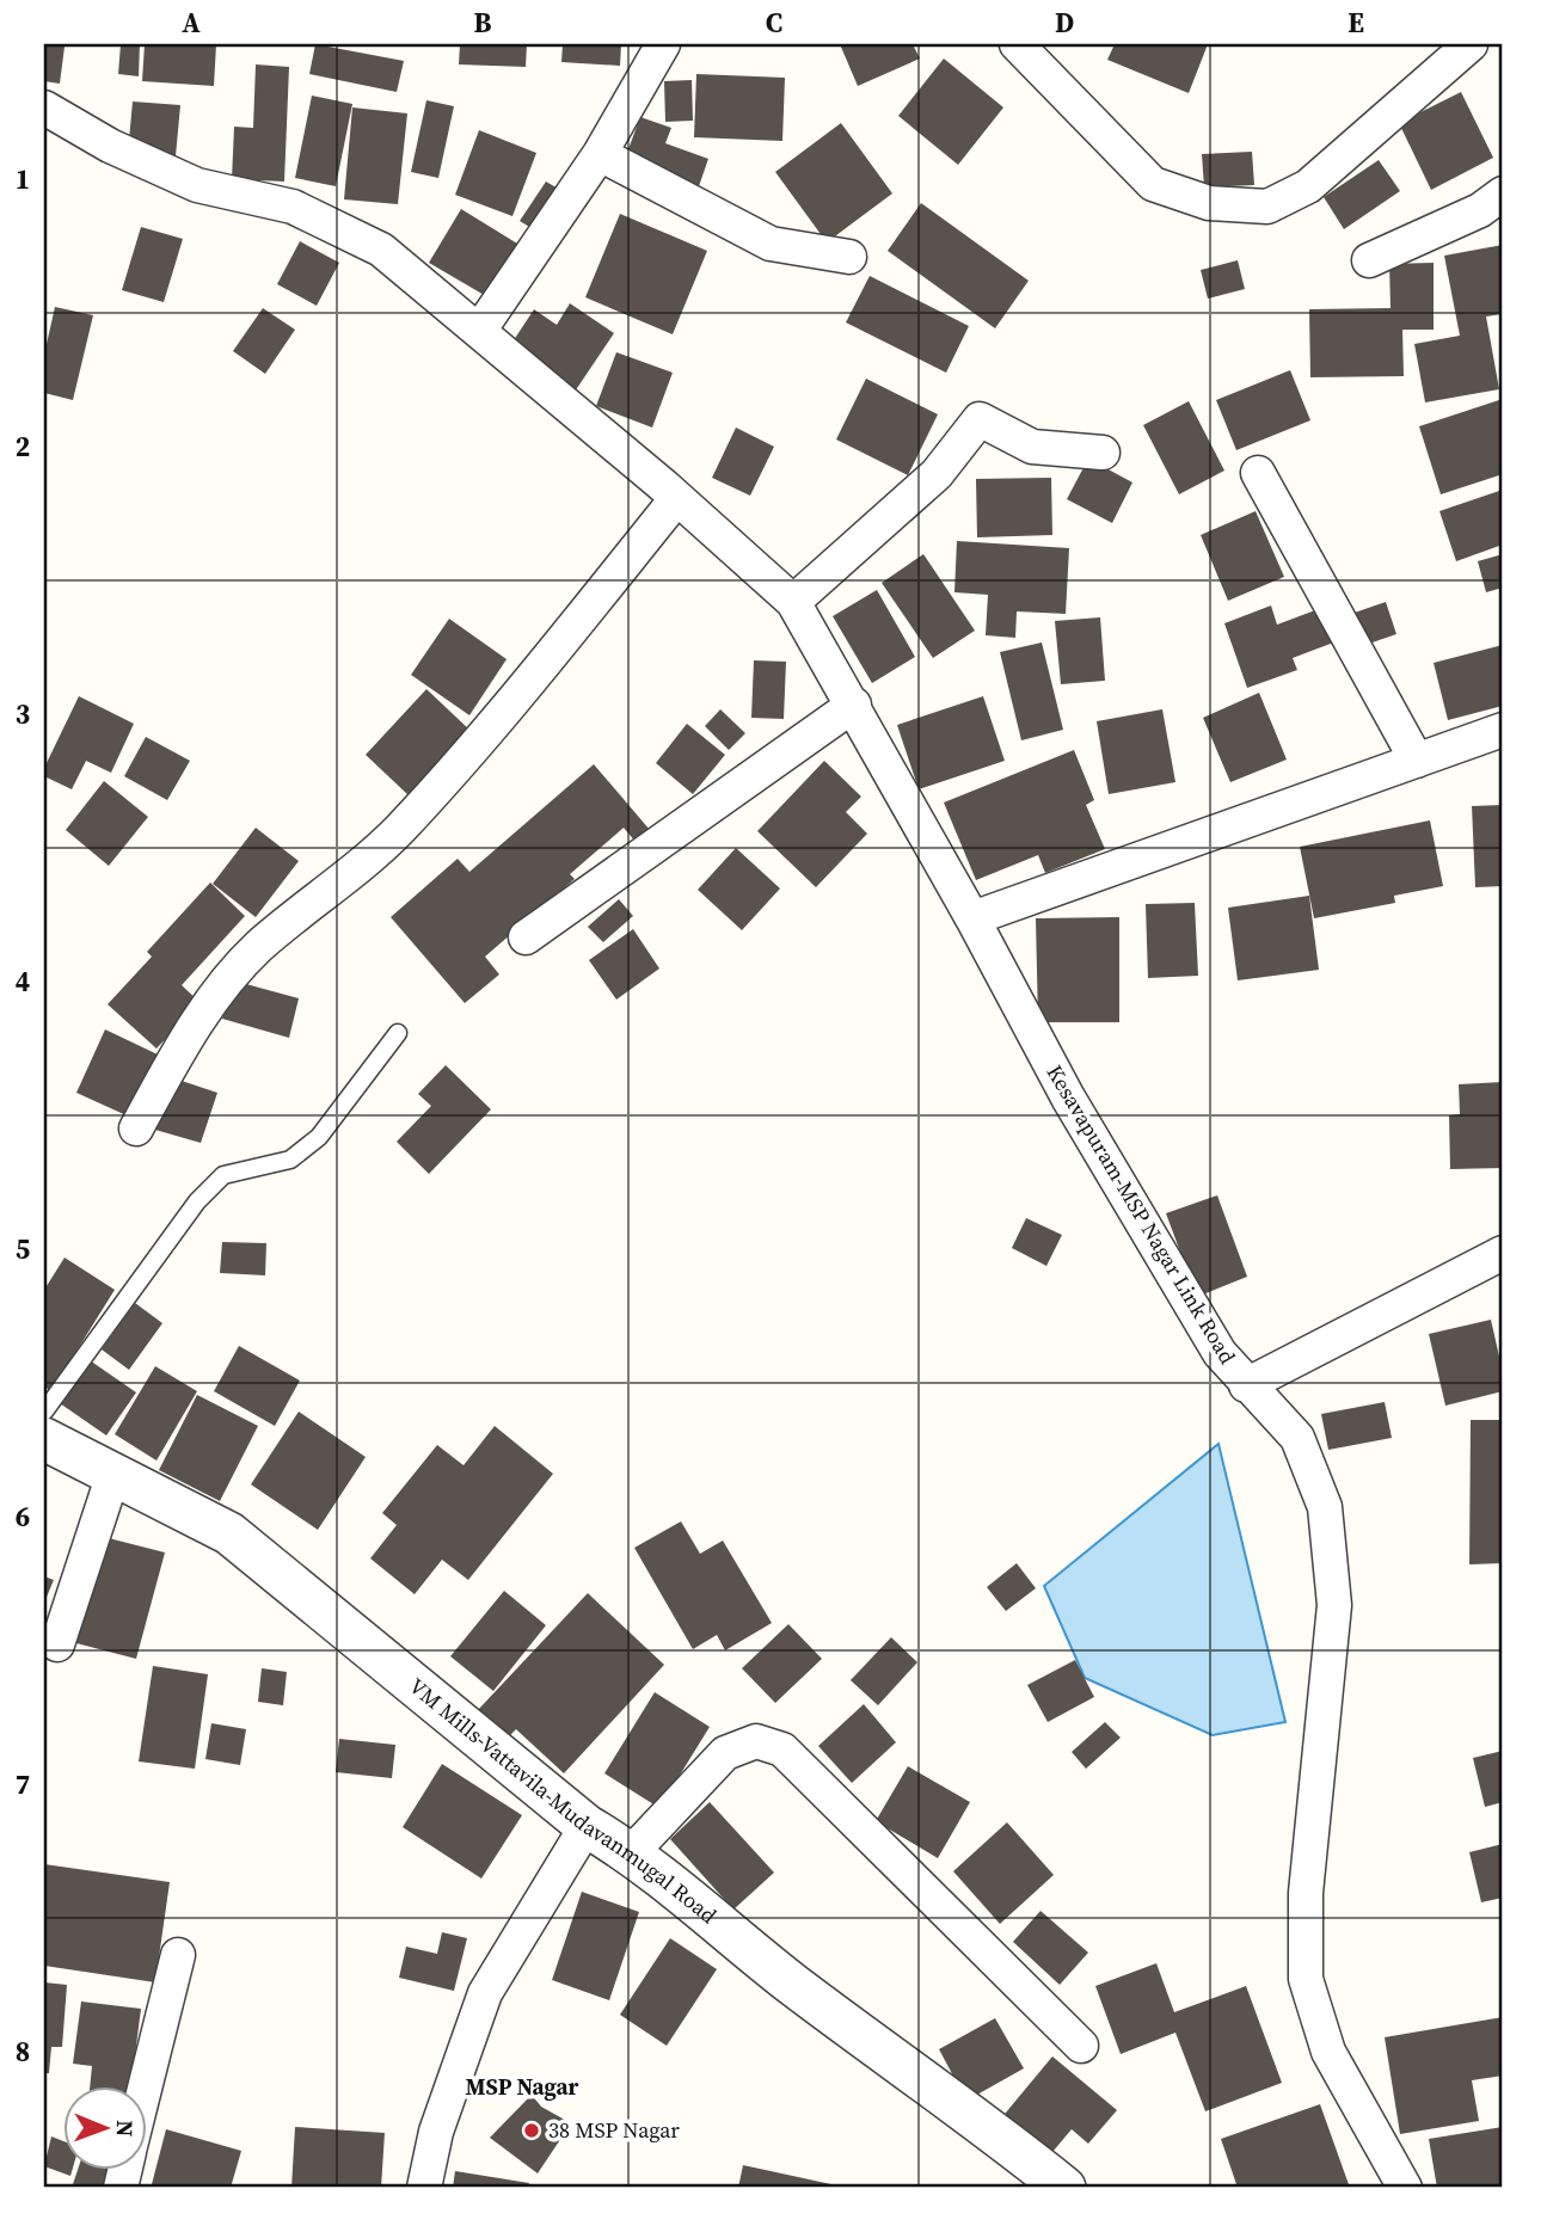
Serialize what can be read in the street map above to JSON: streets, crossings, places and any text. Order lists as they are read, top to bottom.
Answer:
{
  "streets": {
    "street": ["Kesavapuram-MSP Nagar Link Road", "VM Mills-Vattavila-Mudavanmugal Road"]
  },
  "districts": ["MSP Nagar"],
  "places": ["38 MSP Nagar"],
  "north": "right",
  "grid": {
    "columns": [
      "A",
      "B",
      "C",
      "D",
      "E"
    ],
    "rows": [
      "1",
      "2",
      "3",
      "4",
      "5",
      "6",
      "7",
      "8"
    ]
  }
}
